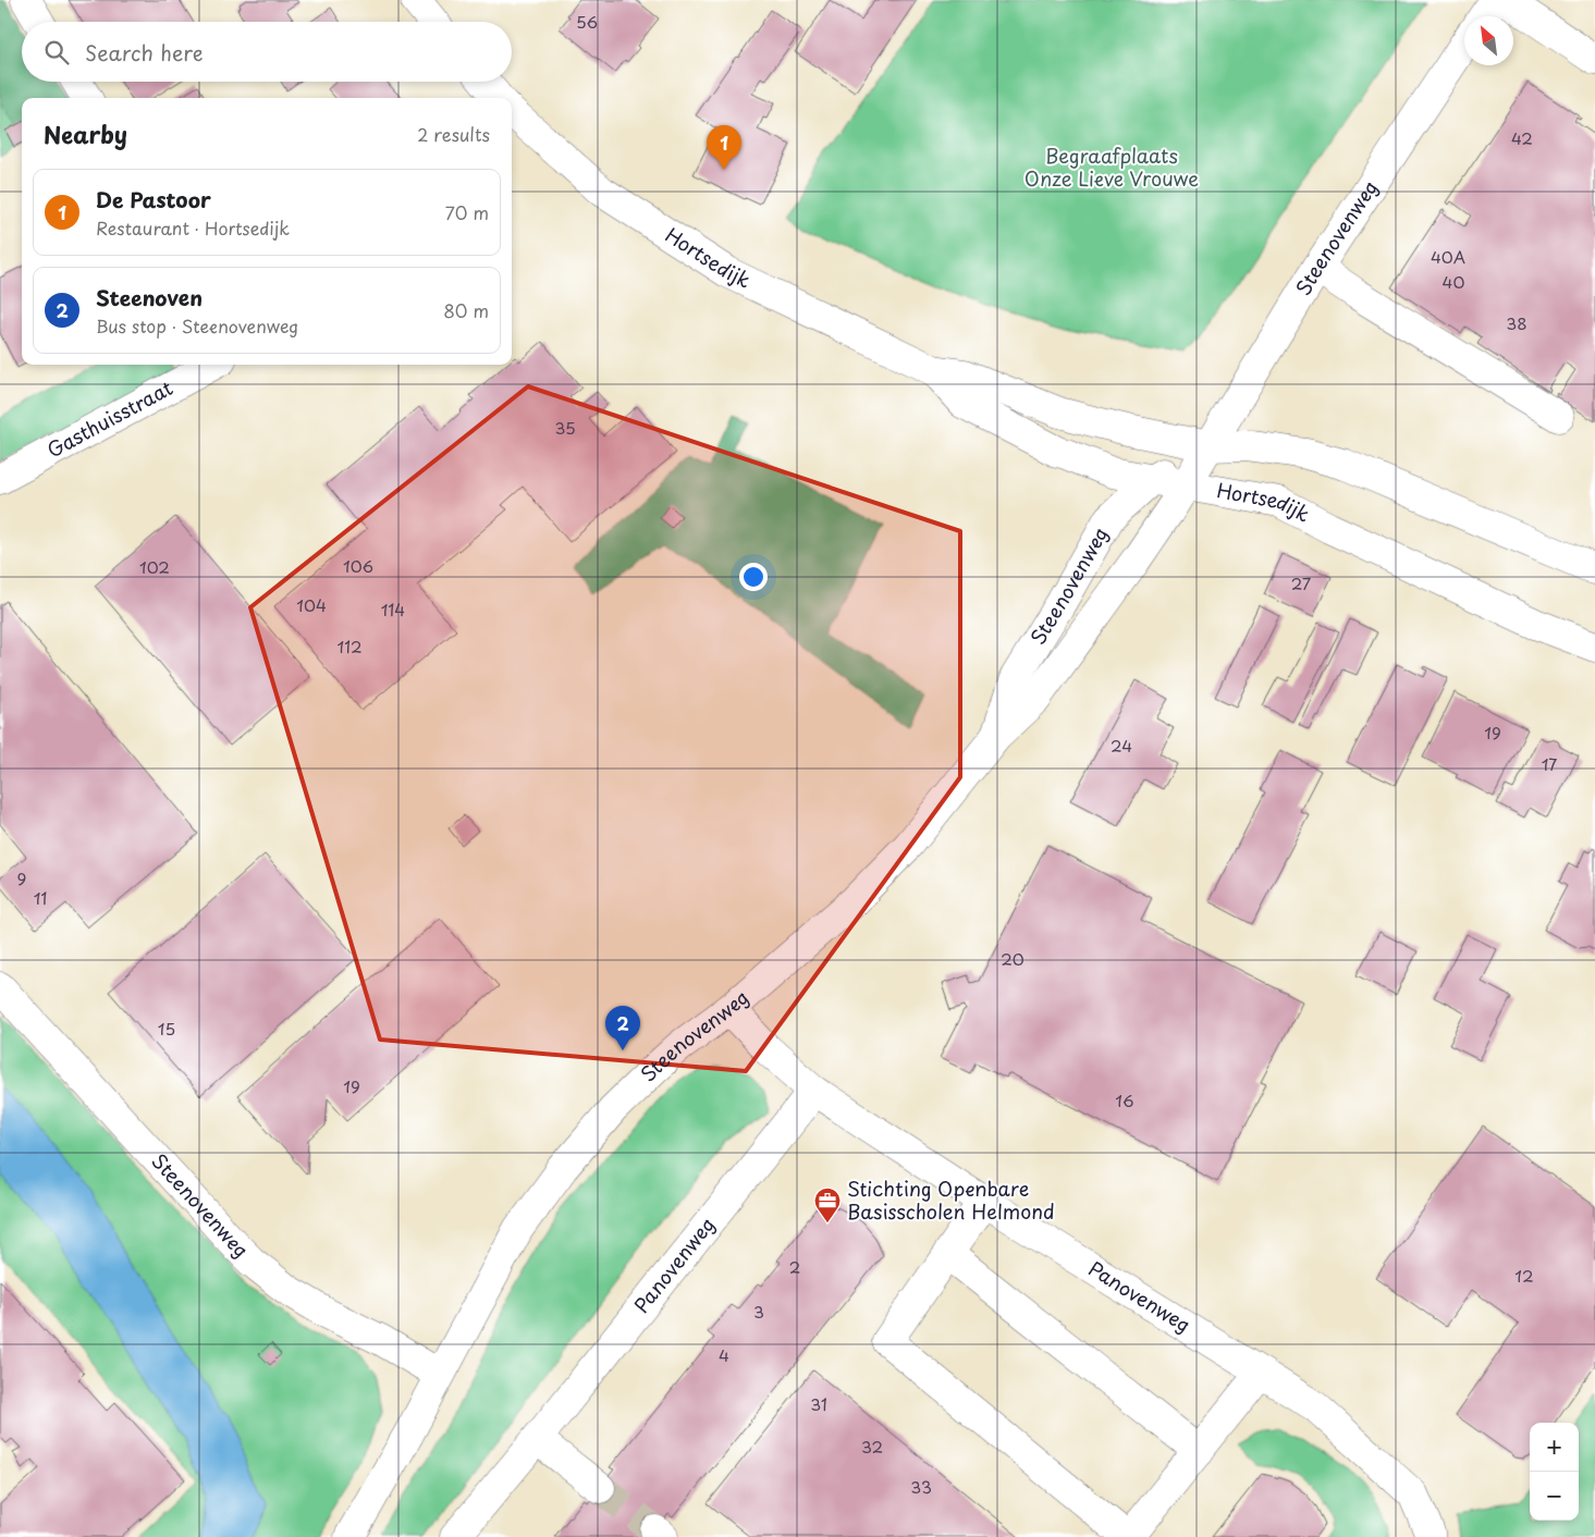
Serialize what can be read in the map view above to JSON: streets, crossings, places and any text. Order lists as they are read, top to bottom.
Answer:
{
  "streets": {
    "street": [
      "Steenovenweg",
      "Hortsedijk",
      "Gasthuisstraat",
      "Panovenweg"
    ]
  },
  "crossings": [
    ["Steenovenweg", "Hortsedijk"],
    ["Steenovenweg", "Panovenweg"]
  ],
  "parks": ["Begraafplaats Onze Lieve Vrouwe"],
  "places": {
    "office": ["Stichting Openbare Basisscholen Helmond"]
  },
  "house_numbers": [
    "56",
    "42",
    "40A",
    "40",
    "38",
    "35",
    "106",
    "102",
    "27",
    "104",
    "114",
    "112",
    "19",
    "24",
    "17",
    "9",
    "11",
    "20",
    "15",
    "19",
    "16",
    "2",
    "12",
    "3",
    "4",
    "31",
    "32",
    "33"
  ],
  "north": "top left",
  "page": {
    "search": "Search here",
    "heading": ["Nearby", "2 results"],
    "pins": ["1", "2"],
    "list": [
      {
        "mark": "1",
        "name": "De Pastoor",
        "note": "Restaurant · Hortsedijk",
        "value": "70 m"
      },
      {
        "mark": "2",
        "name": "Steenoven",
        "note": "Bus stop · Steenovenweg",
        "value": "80 m"
      }
    ],
    "map_buttons": ["+", "−"]
  }
}
